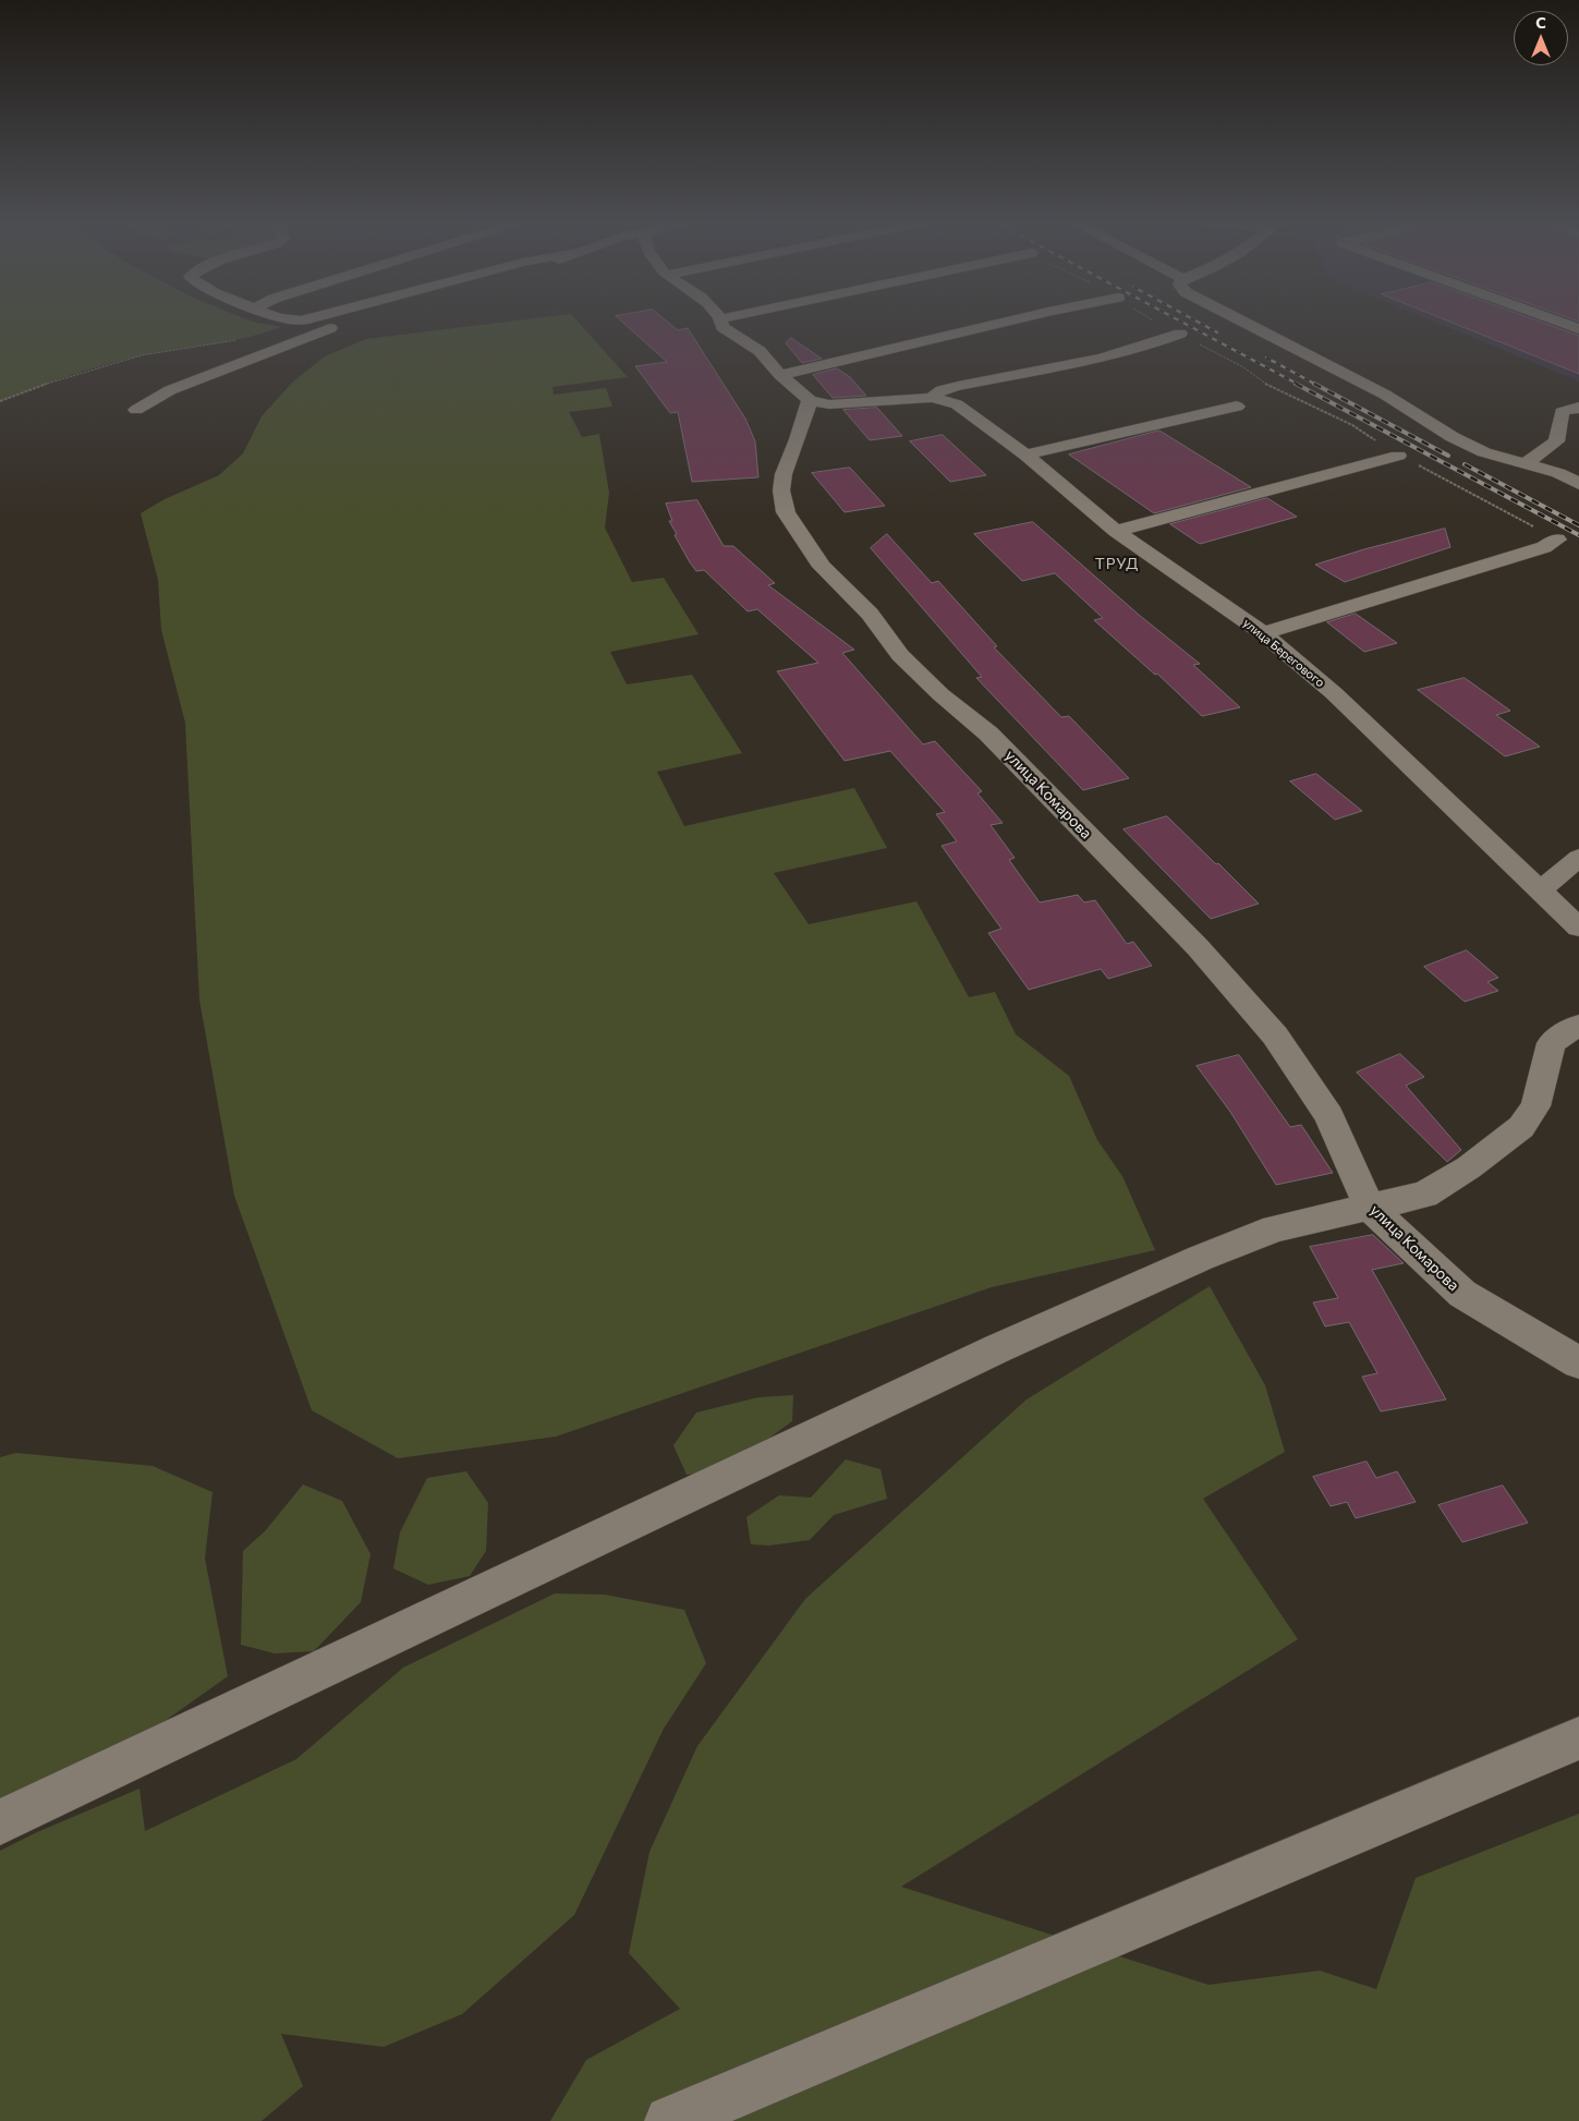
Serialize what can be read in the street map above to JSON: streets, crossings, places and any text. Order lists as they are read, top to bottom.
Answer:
{
  "streets": {
    "street": ["улица Берегового", "улица Комарова"]
  },
  "districts": ["ТРУД"],
  "north": "top"
}
